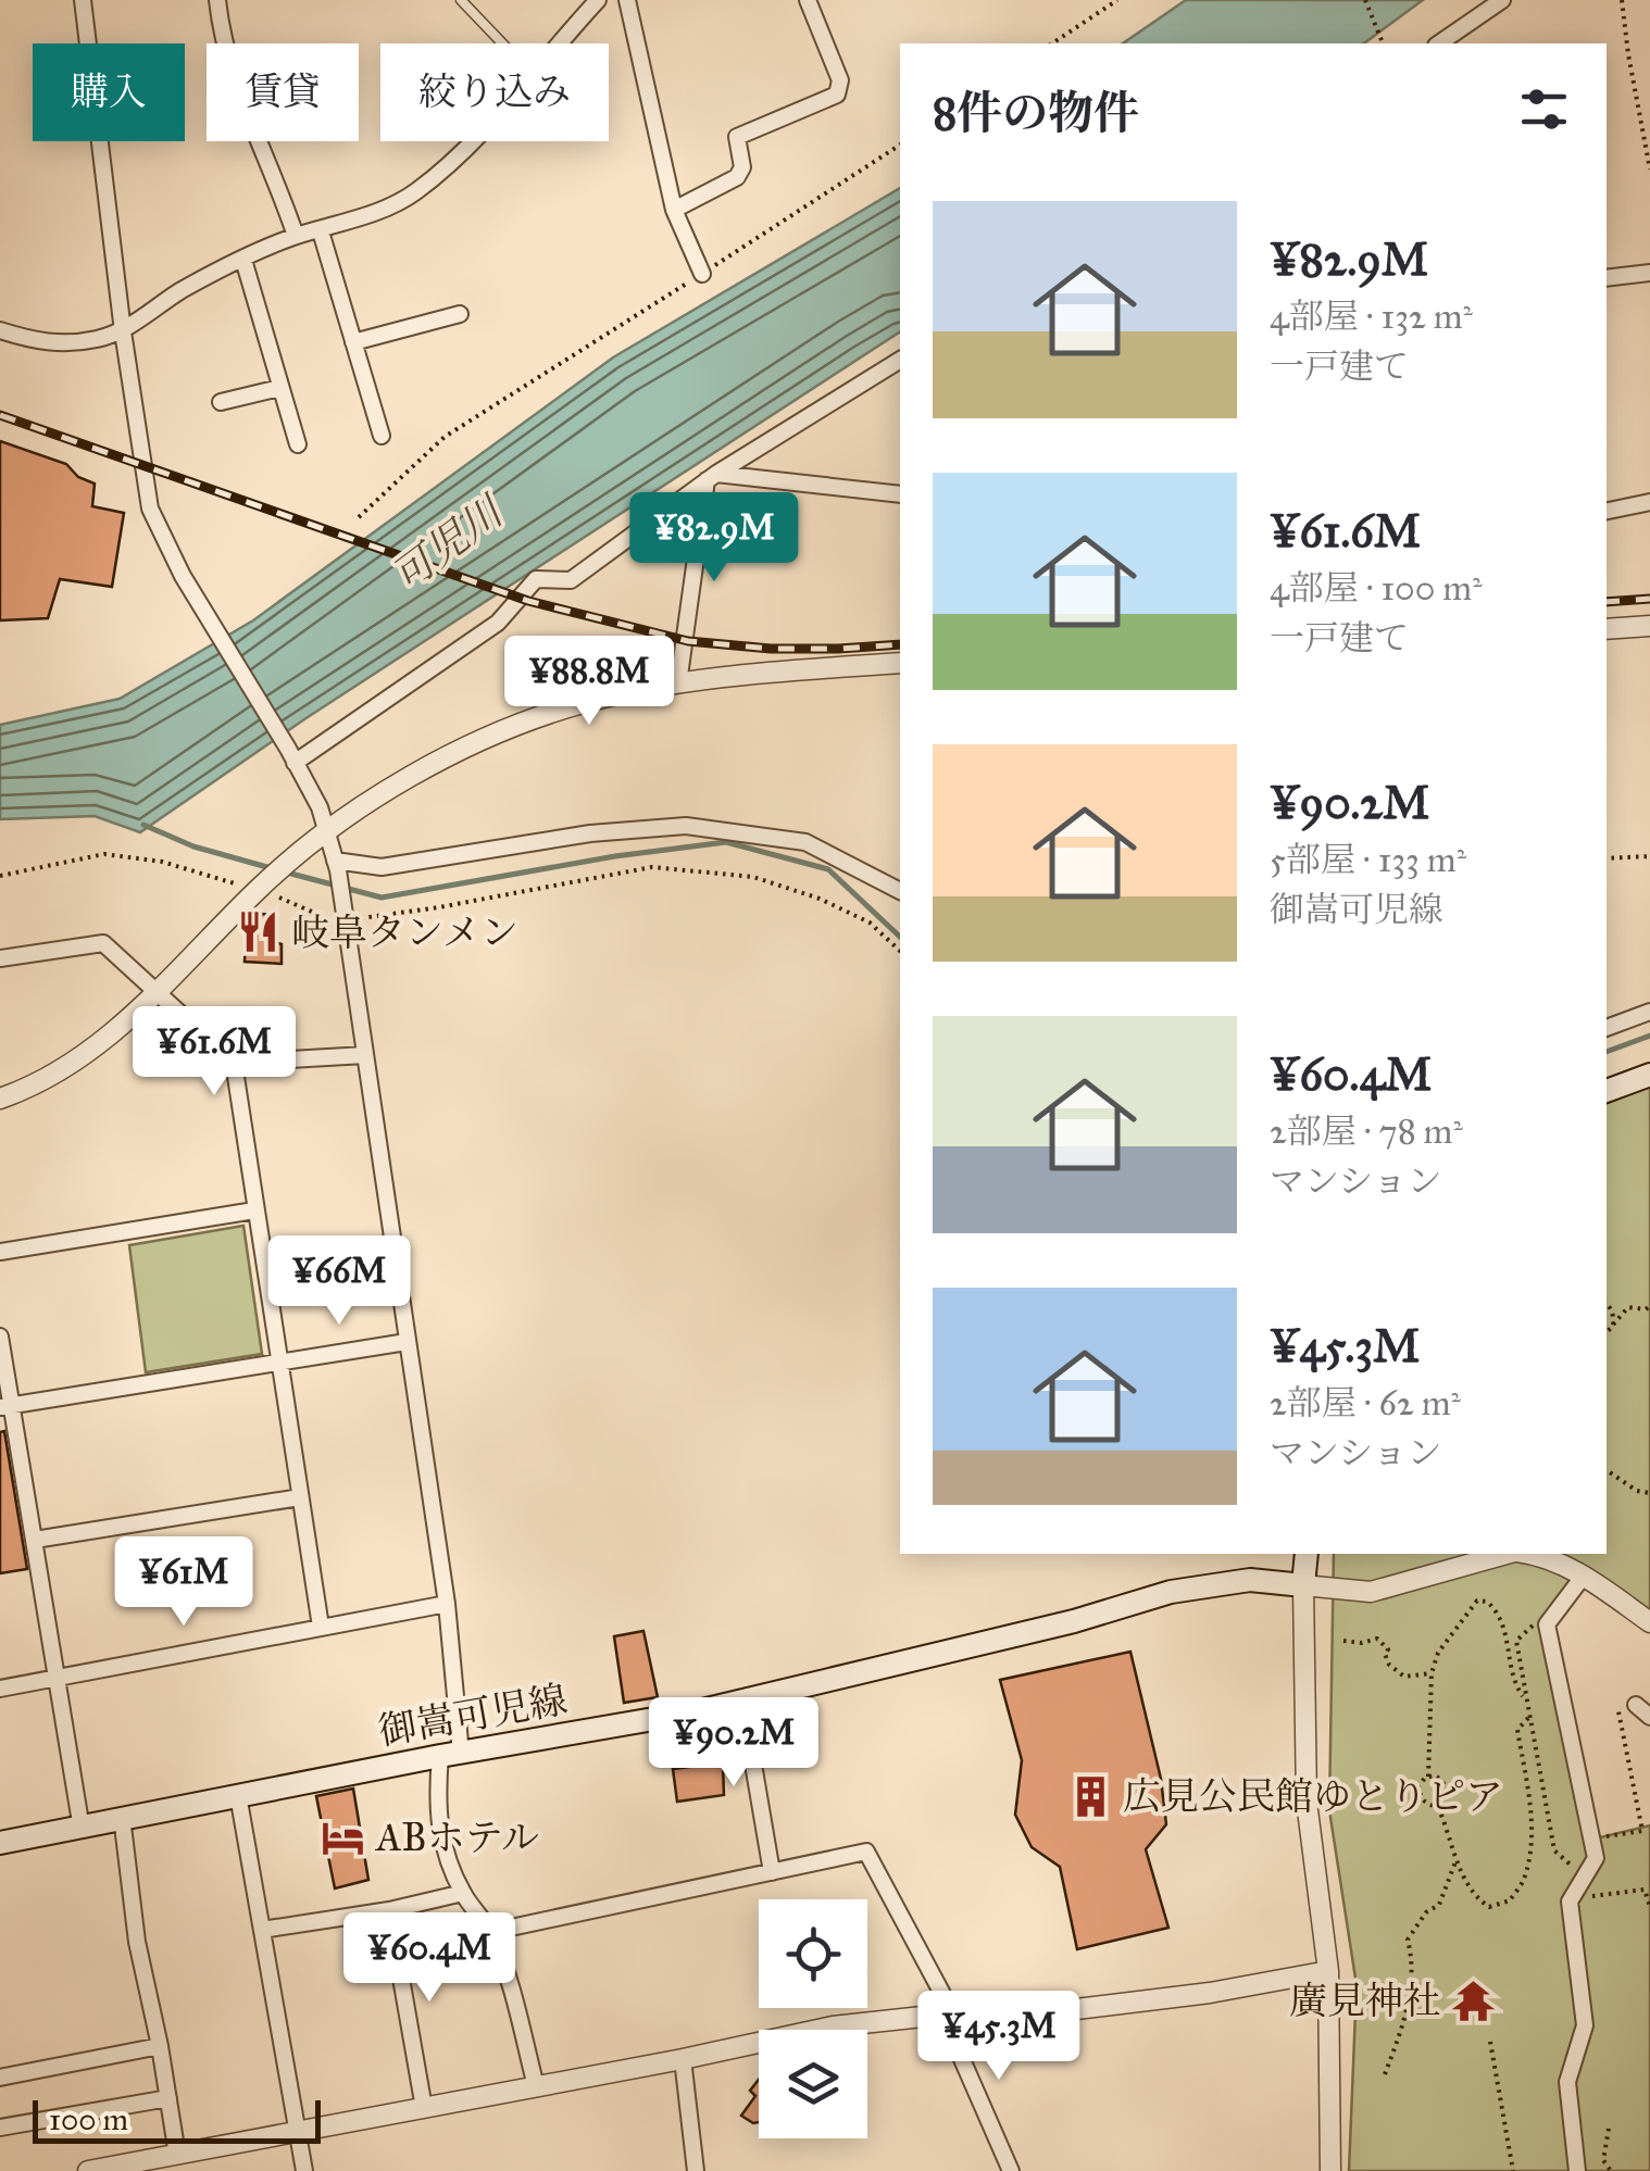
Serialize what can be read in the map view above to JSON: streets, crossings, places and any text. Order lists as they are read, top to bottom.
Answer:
{
  "streets": {
    "main road": ["御嵩可児線"]
  },
  "water": ["可児川"],
  "places": {
    "restaurant": ["岐阜タンメン"],
    "building": ["広見公民館ゆとりピア"],
    "hotel": ["ABホテル"],
    "temple": ["廣見神社"]
  },
  "scale_bar": "100 m",
  "page": {
    "chip": ["購入", "賃貸", "絞り込み"],
    "heading": "8件の物件",
    "list": [
      {
        "name": "¥82.9M",
        "note": "4部屋 · 132 m² · 一戸建て"
      },
      {
        "name": "¥61.6M",
        "note": "4部屋 · 100 m² · 一戸建て"
      },
      {
        "name": "¥90.2M",
        "note": "5部屋 · 133 m² · 御嵩可児線"
      },
      {
        "name": "¥60.4M",
        "note": "2部屋 · 78 m² · マンション"
      },
      {
        "name": "¥45.3M",
        "note": "2部屋 · 62 m² · マンション"
      }
    ],
    "price": [
      "¥82.9M",
      "¥88.8M",
      "¥61.6M",
      "¥66M",
      "¥61M",
      "¥90.2M",
      "¥60.4M",
      "¥45.3M"
    ],
    "scale": "100 m"
  }
}
